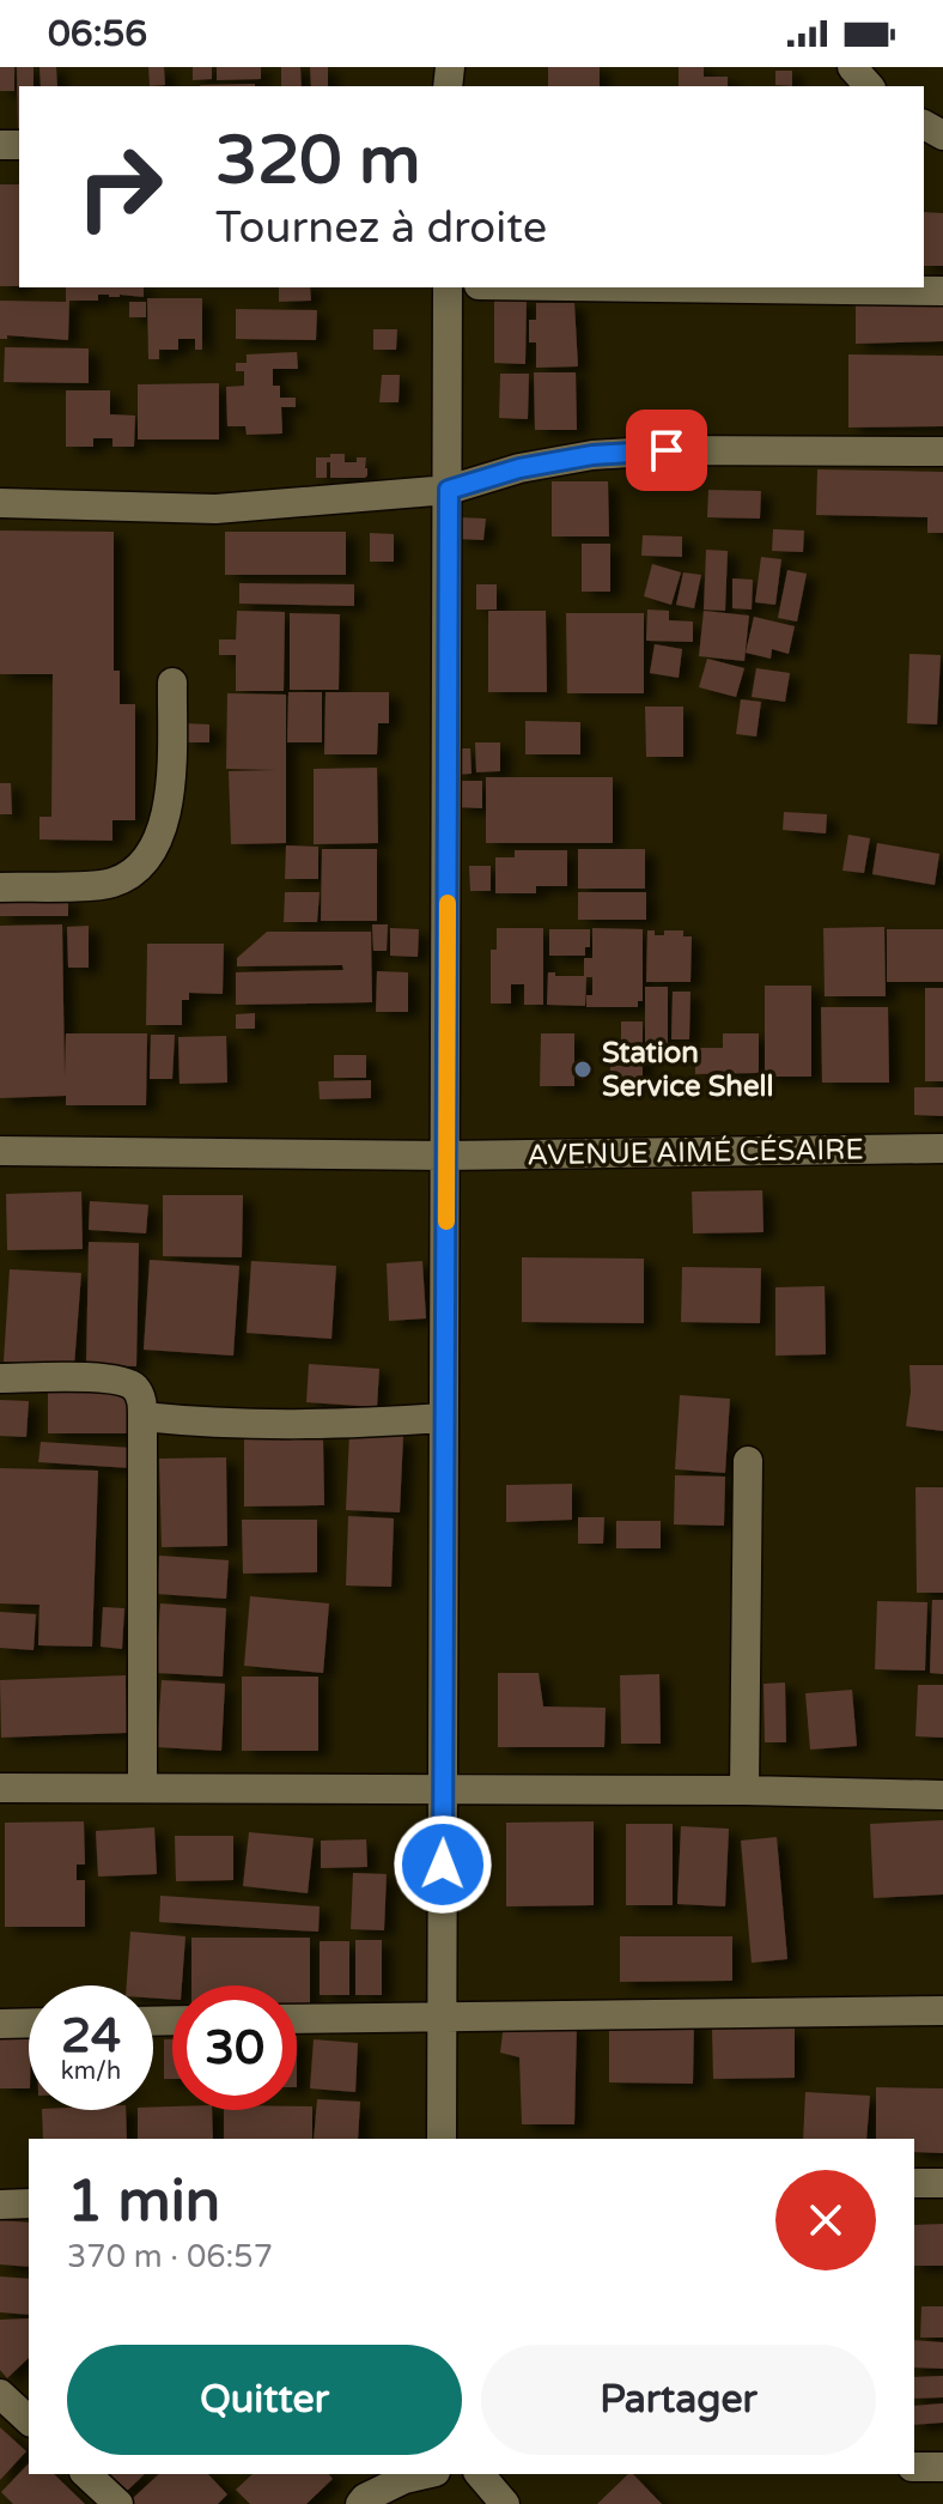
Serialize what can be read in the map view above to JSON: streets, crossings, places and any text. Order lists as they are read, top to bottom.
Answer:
{
  "streets": {
    "street": ["AVENUE AIMÉ CÉSAIRE"]
  },
  "places": ["Station Service Shell"],
  "page": {
    "status": "06:56",
    "turn": ["320 m", "Tournez à droite"],
    "speed": "24 km/h",
    "limit": "30",
    "heading": ["1 min", "370 m · 06:57"],
    "buttons": ["Quitter", "Partager"]
  }
}
